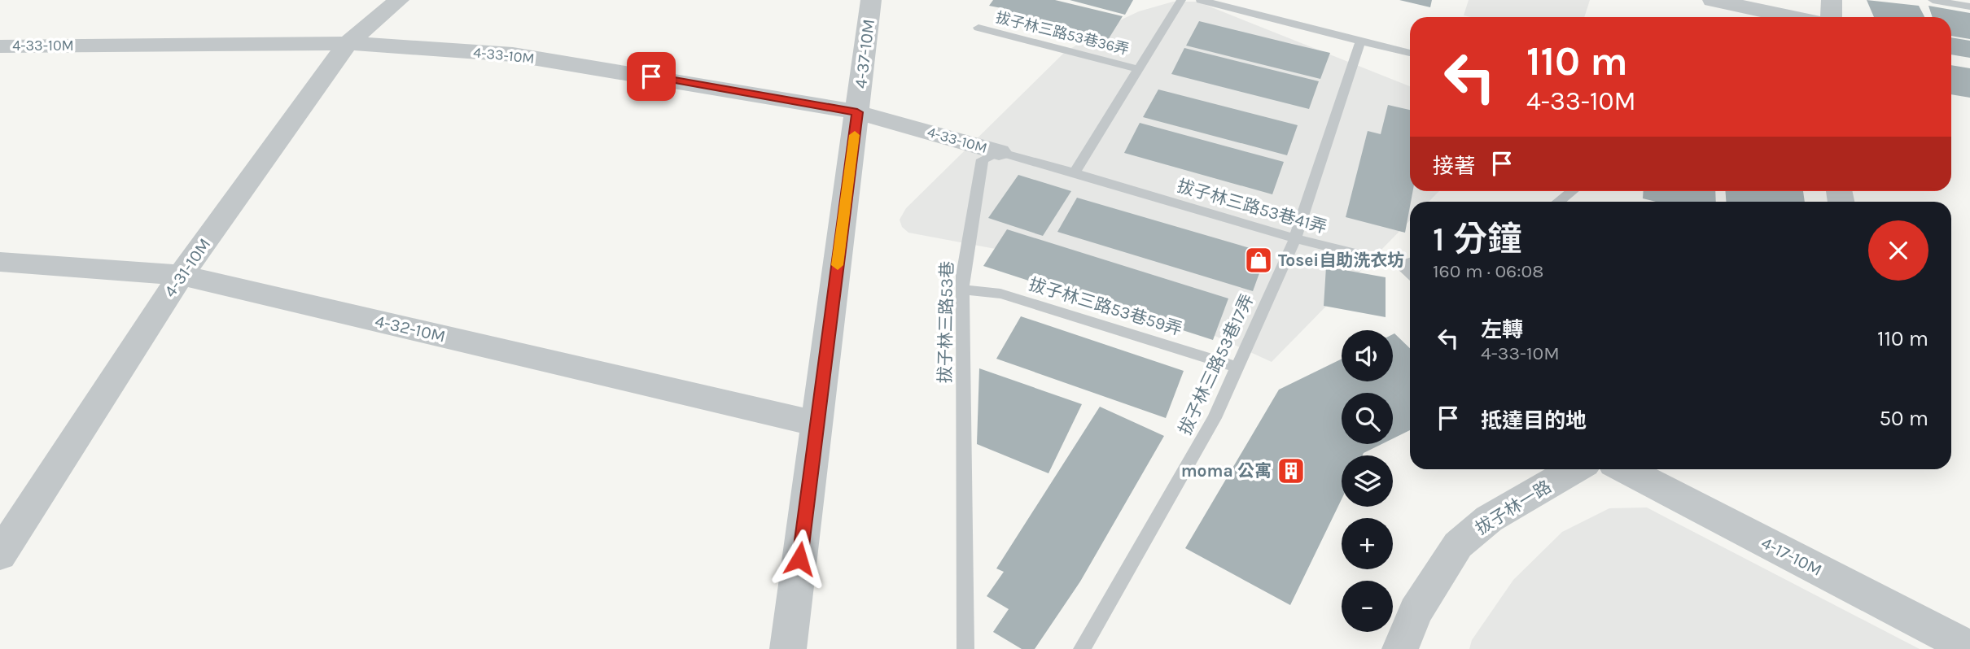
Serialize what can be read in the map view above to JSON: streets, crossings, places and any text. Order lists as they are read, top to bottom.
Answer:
{
  "streets": {
    "street": [
      "4-33-10M",
      "4-37-10M",
      "4-31-10M",
      "4-32-10M",
      "拔子林一路",
      "4-17-10M"
    ],
    "lane": [
      "拔子林三路53巷36弄",
      "拔子林三路53巷41弄",
      "拔子林三路53巷59弄",
      "拔子林三路53巷",
      "拔子林三路53巷17弄"
    ]
  },
  "crossings": [
    ["4-33-10M", "4-37-10M"],
    ["4-33-10M", "4-31-10M"],
    ["4-33-10M", "拔子林三路53巷"],
    ["4-37-10M", "4-32-10M"],
    ["拔子林三路53巷41弄", "拔子林三路53巷17弄"],
    ["4-31-10M", "4-32-10M"],
    ["拔子林三路53巷59弄", "拔子林三路53巷"],
    ["拔子林三路53巷59弄", "拔子林三路53巷17弄"]
  ],
  "places": {
    "shop": ["Tosei自助洗衣坊"],
    "building": ["moma 公寓"]
  },
  "page": {
    "turn": ["110 m", "4-33-10M"],
    "then": "接著",
    "heading": ["1 分鐘", "160 m · 06:08"],
    "list": [
      {
        "name": "左轉",
        "note": "4-33-10M",
        "value": "110 m"
      },
      {
        "name": "抵達目的地",
        "value": "50 m"
      }
    ],
    "map_buttons": ["+", "−"]
  }
}
